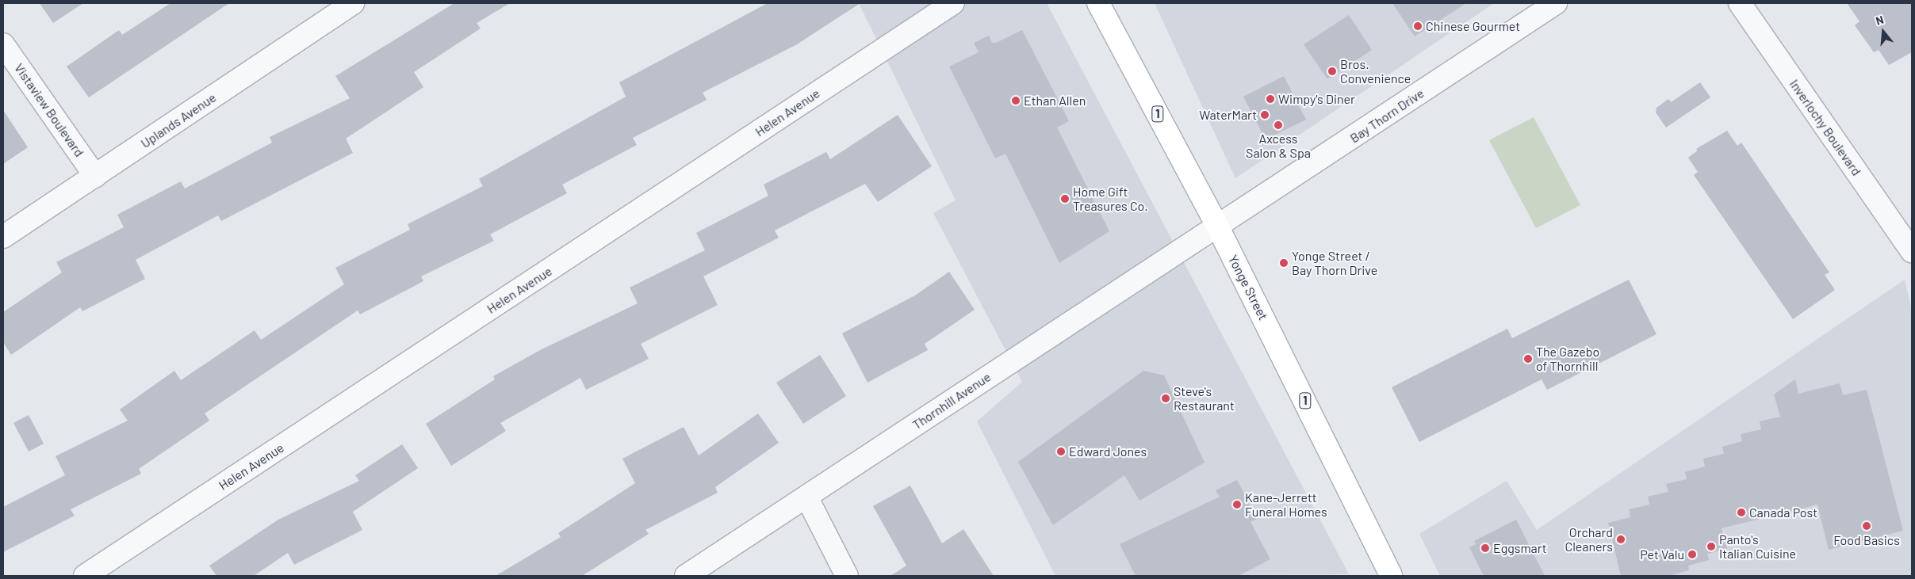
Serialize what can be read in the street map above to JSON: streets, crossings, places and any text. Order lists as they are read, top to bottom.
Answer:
{
  "streets": {
    "main road": ["1", "Yonge Street"],
    "street": [
      "Vistaview Boulevard",
      "Helen Avenue",
      "Bay Thorn Drive",
      "Uplands Avenue",
      "Inverlochy Boulevard",
      "Thornhill Avenue"
    ]
  },
  "crossings": [
    ["Vistaview Boulevard", "Uplands Avenue"],
    ["Bay Thorn Drive", "Yonge Street"],
    ["Bay Thorn Drive", "Thornhill Avenue"],
    ["Yonge Street", "Thornhill Avenue"]
  ],
  "places": [
    "Chinese Gourmet",
    "Bros. Convenience",
    "Wimpy's Diner",
    "Ethan Allen",
    "WaterMart",
    "Axcess Salon & Spa",
    "Home Gift Treasures Co.",
    "Yonge Street / Bay Thorn Drive",
    "The Gazebo of Thornhill",
    "Steve's Restaurant",
    "Edward Jones",
    "Kane-Jerrett Funeral Homes",
    "Canada Post",
    "Food Basics",
    "Orchard Cleaners",
    "Panto's Italian Cuisine",
    "Eggsmart",
    "Pet Valu"
  ],
  "north": "top"
}
